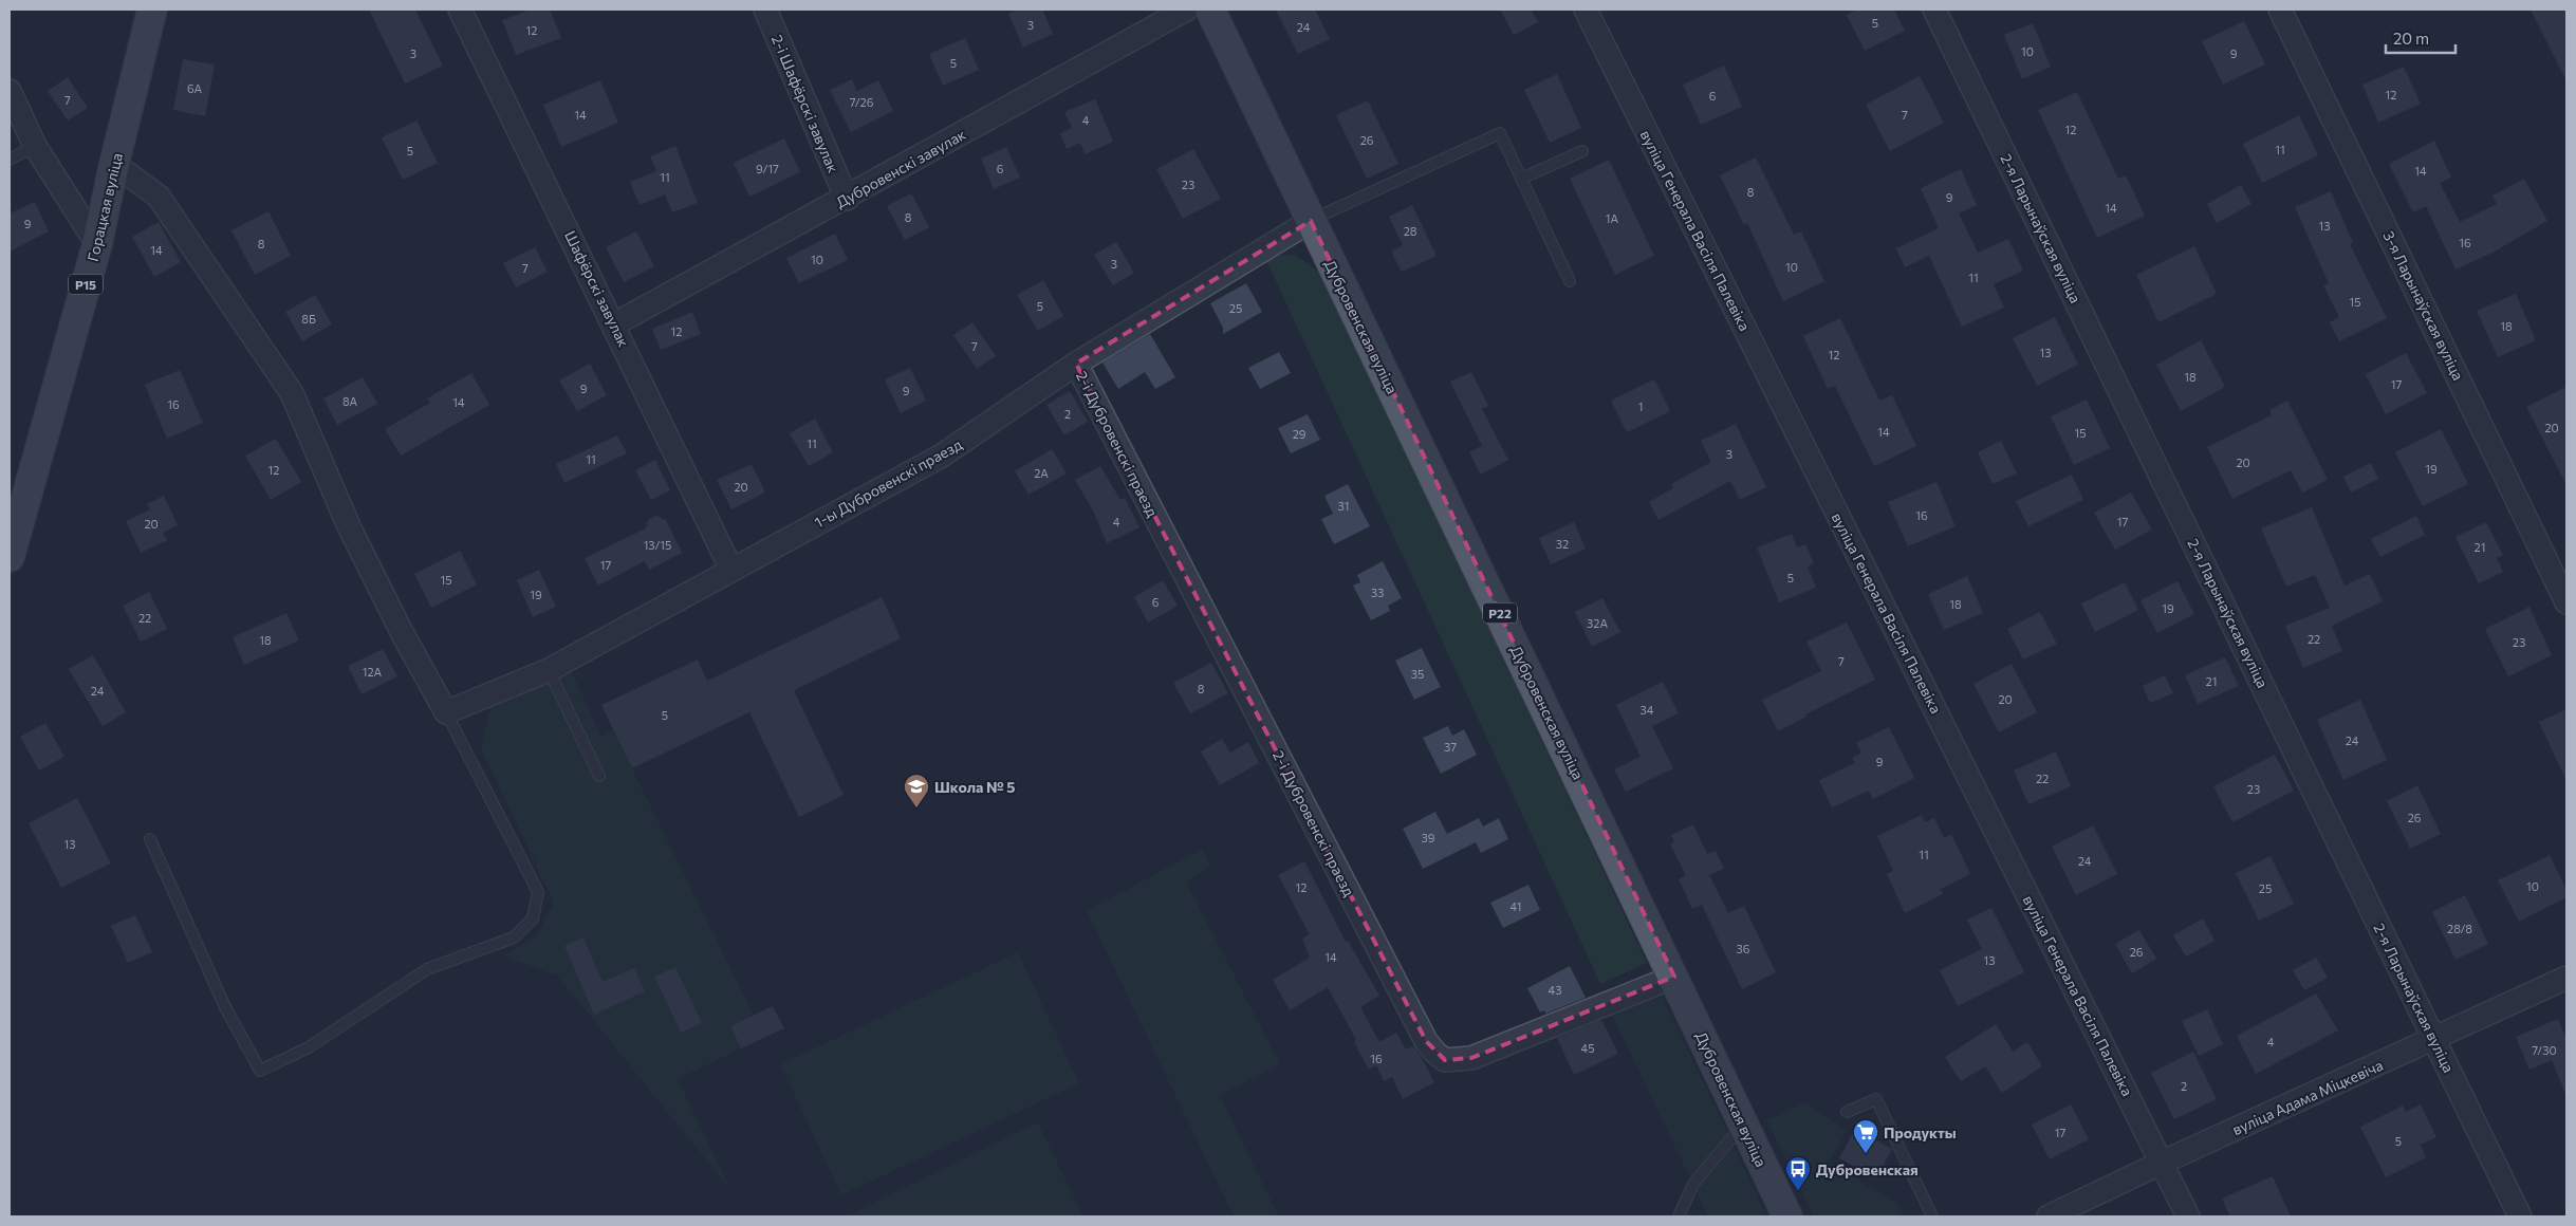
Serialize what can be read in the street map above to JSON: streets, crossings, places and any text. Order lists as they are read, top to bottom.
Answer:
{
  "streets": {
    "main road": [
      "Горацкая вуліца",
      "Р15",
      "Дубровенская вуліца",
      "Р22"
    ],
    "street": [
      "2-і Шафёрскі завулак",
      "Дубровенскі завулак",
      "2-я Ларынаўская вуліца",
      "вуліца Генерала Васіля Палевіка",
      "Шафёрскі завулак",
      "3-я Ларынаўская вуліца",
      "2-і Дубровенскі праезд",
      "1-ы Дубровенскі праезд",
      "вуліца Адама Міцкевіча"
    ]
  },
  "crossings": [
    ["2-і Шафёрскі завулак", "Дубровенскі завулак"],
    ["Дубровенскі завулак", "Шафёрскі завулак"],
    ["2-я Ларынаўская вуліца", "вуліца Адама Міцкевіча"],
    ["вуліца Генерала Васіля Палевіка", "вуліца Адама Міцкевіча"],
    ["Шафёрскі завулак", "1-ы Дубровенскі праезд"],
    ["Дубровенская вуліца", "2-і Дубровенскі праезд"],
    ["Дубровенская вуліца", "1-ы Дубровенскі праезд"],
    ["2-і Дубровенскі праезд", "1-ы Дубровенскі праезд"]
  ],
  "places": {
    "school or university": ["Школа № 5"],
    "supermarket": ["Продукты"],
    "bus stop": ["Дубровенская"]
  },
  "house_numbers": [
    "5",
    "3",
    "24",
    "12",
    "10",
    "3",
    "9",
    "5",
    "6А",
    "12",
    "6",
    "7",
    "7/26",
    "14",
    "7",
    "4",
    "12",
    "26",
    "11",
    "5",
    "9/17",
    "6",
    "14",
    "11",
    "23",
    "8",
    "9",
    "14",
    "8",
    "1А",
    "9",
    "13",
    "28",
    "16",
    "8",
    "14",
    "10",
    "3",
    "10",
    "7",
    "11",
    "15",
    "5",
    "25",
    "8Б",
    "18",
    "12",
    "7",
    "13",
    "12",
    "18",
    "17",
    "9",
    "9",
    "8А",
    "14",
    "16",
    "1",
    "2",
    "20",
    "14",
    "15",
    "29",
    "11",
    "3",
    "11",
    "20",
    "19",
    "12",
    "2А",
    "20",
    "31",
    "16",
    "4",
    "17",
    "20",
    "32",
    "13/15",
    "21",
    "17",
    "5",
    "15",
    "33",
    "19",
    "6",
    "18",
    "19",
    "22",
    "32А",
    "22",
    "18",
    "23",
    "7",
    "12А",
    "35",
    "21",
    "8",
    "24",
    "20",
    "34",
    "5",
    "24",
    "37",
    "9",
    "22",
    "23",
    "26",
    "39",
    "13",
    "11",
    "24",
    "10",
    "12",
    "25",
    "41",
    "28/8",
    "36",
    "26",
    "14",
    "13",
    "43",
    "4",
    "45",
    "7/30",
    "16",
    "2",
    "17",
    "5"
  ],
  "scale_bar": "20 m"
}
